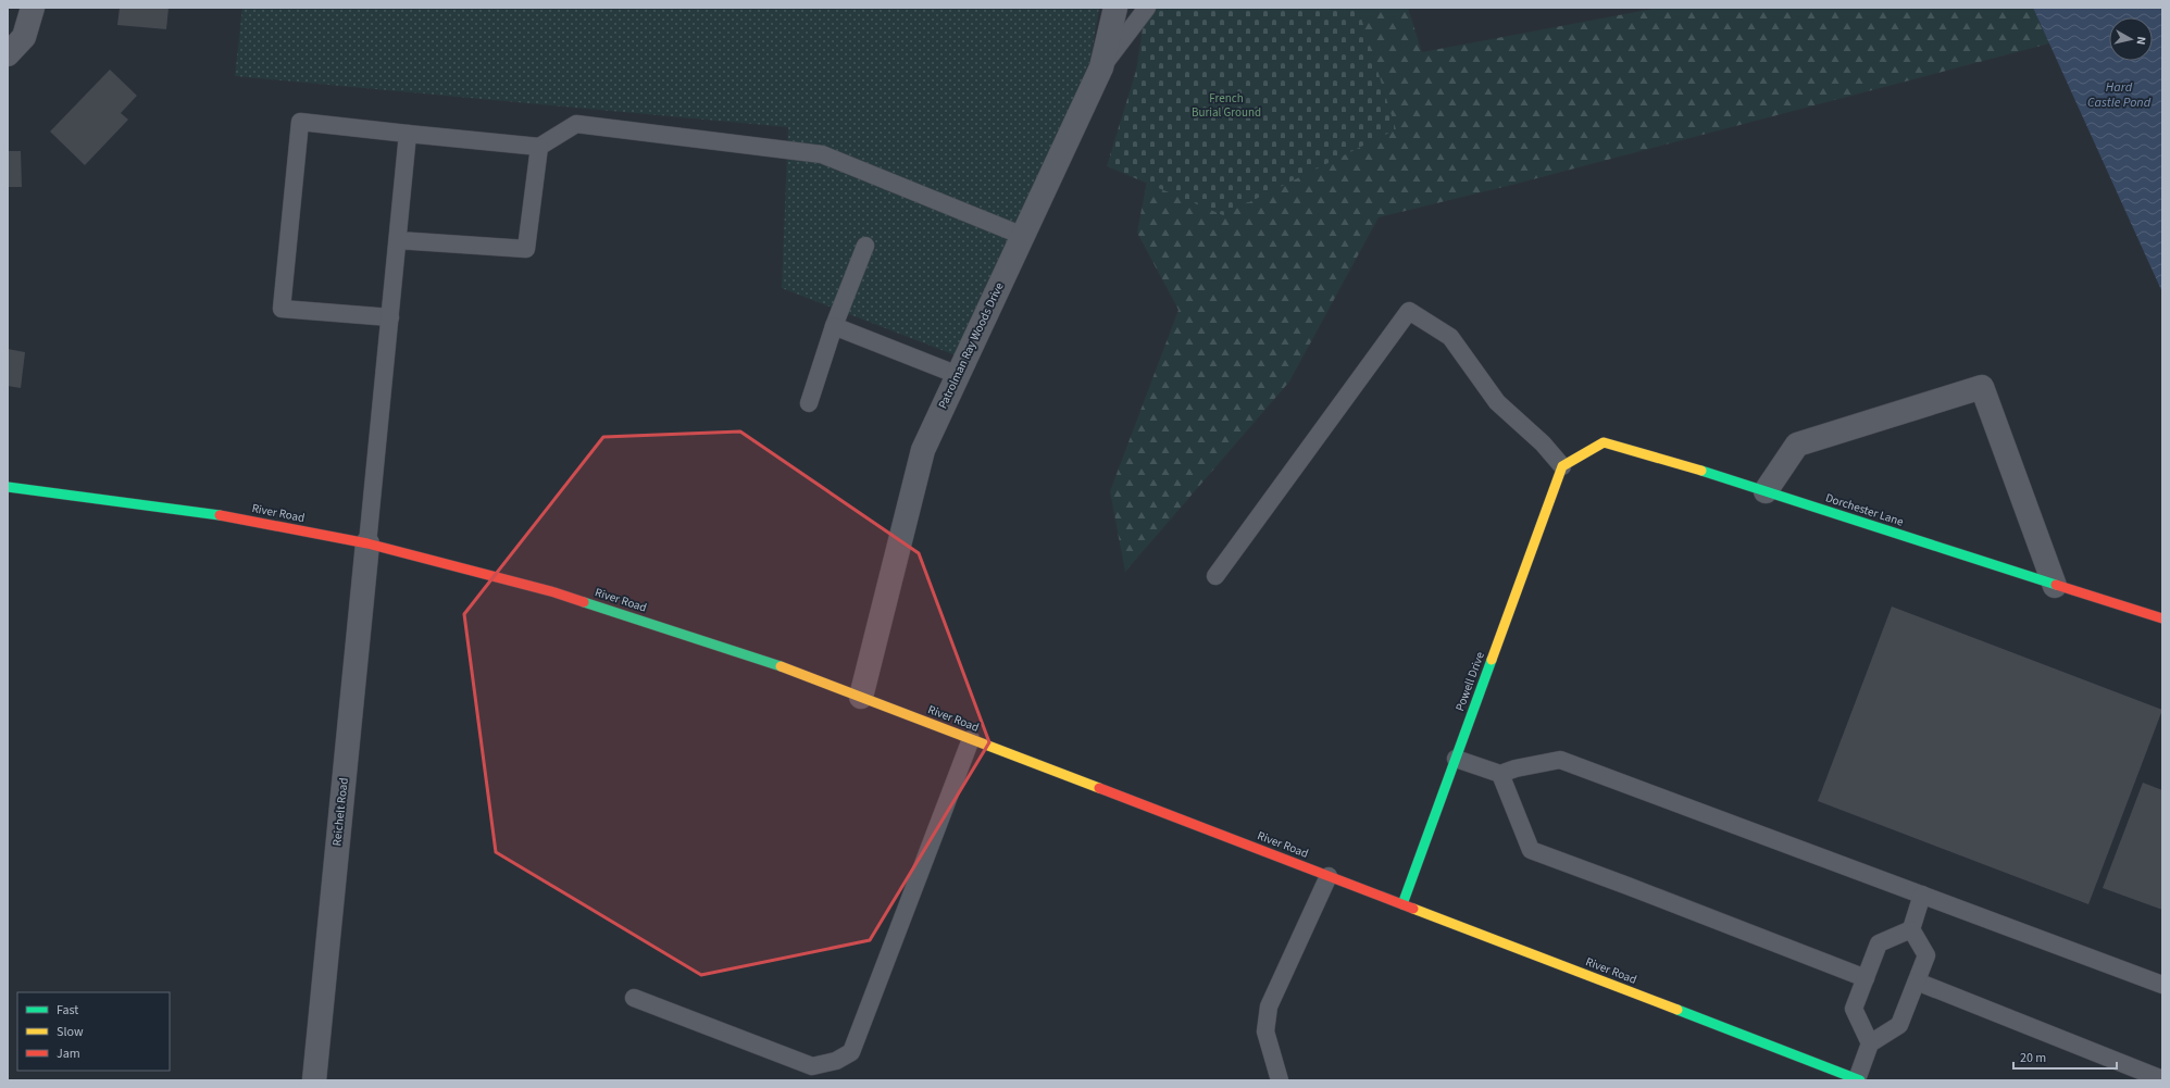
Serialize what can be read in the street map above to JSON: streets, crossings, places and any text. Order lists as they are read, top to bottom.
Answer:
{
  "streets": {
    "main road": ["Dorchester Lane", "River Road", "Powell Drive"],
    "street": ["Patrolman Ray Woods Drive", "Reichelt Road"]
  },
  "crossings": [
    ["Patrolman Ray Woods Drive", "River Road"],
    ["Dorchester Lane", "Powell Drive"],
    ["River Road", "Powell Drive"],
    ["River Road", "Reichelt Road"]
  ],
  "water": ["Hard Castle Pond"],
  "parks": ["French Burial Ground"],
  "legend": ["Fast", "Slow", "Jam"],
  "scale_bar": "20 m",
  "north": "right"
}
